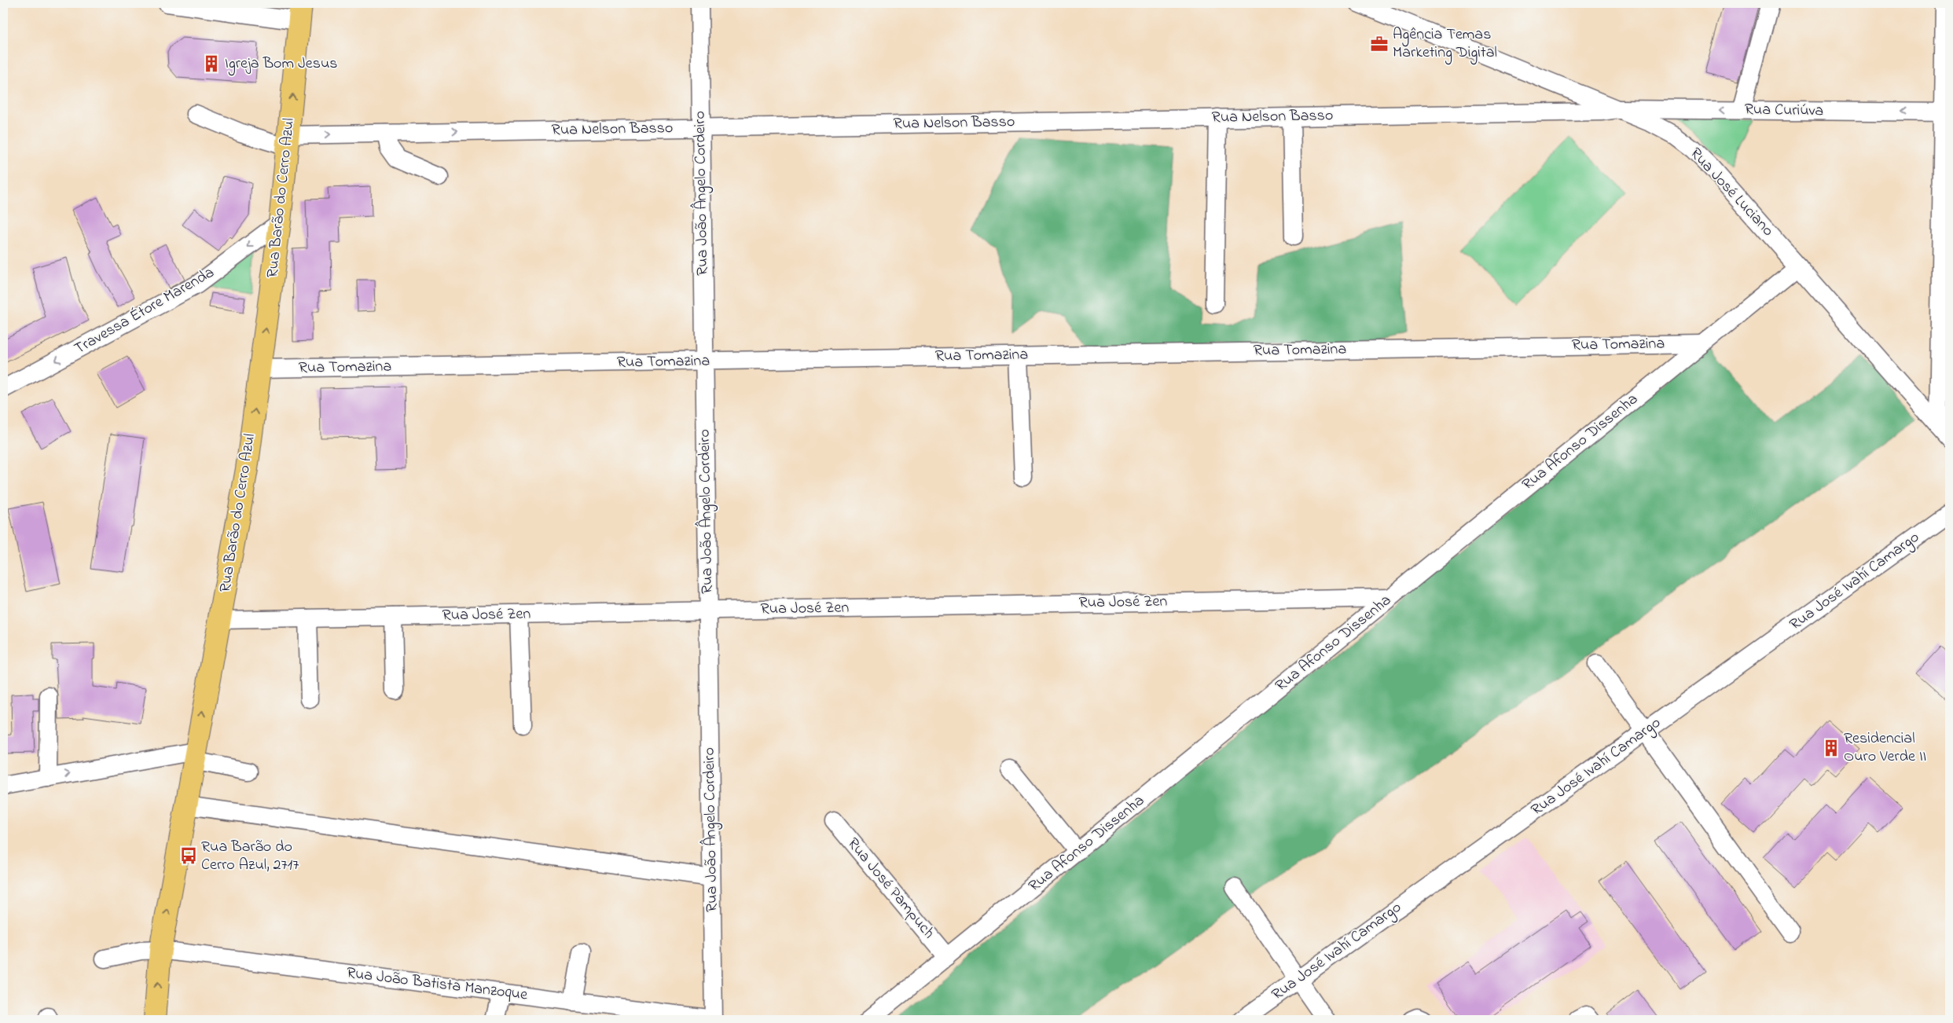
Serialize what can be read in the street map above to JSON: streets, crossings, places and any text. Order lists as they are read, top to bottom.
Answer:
{
  "streets": {
    "main road": ["Rua Barão do Cerro Azul"],
    "street": [
      "Rua Curiúva",
      "Rua Nelson Basso",
      "Rua José Luciano",
      "Rua João Ângelo Cordeiro",
      "Travessa Étore Marenda",
      "Rua Tomazina",
      "Rua Afonso Dissenha",
      "Rua José Ivahí Camargo",
      "Rua José Zen",
      "Rua José Pampuch",
      "Rua João Batista Manzoque"
    ]
  },
  "crossings": [
    ["Rua Curiúva", "Rua Nelson Basso"],
    ["Rua Curiúva", "Rua José Luciano"],
    ["Rua Nelson Basso", "Rua José Luciano"],
    ["Rua Nelson Basso", "Rua João Ângelo Cordeiro"],
    ["Rua Nelson Basso", "Rua Barão do Cerro Azul"],
    ["Rua José Luciano", "Rua Afonso Dissenha"],
    ["Rua João Ângelo Cordeiro", "Rua Tomazina"],
    ["Rua João Ângelo Cordeiro", "Rua José Zen"],
    ["Rua João Ângelo Cordeiro", "Rua João Batista Manzoque"],
    ["Rua Barão do Cerro Azul", "Travessa Étore Marenda"],
    ["Rua Barão do Cerro Azul", "Rua Tomazina"],
    ["Rua Barão do Cerro Azul", "Rua José Zen"],
    ["Rua Barão do Cerro Azul", "Rua João Batista Manzoque"],
    ["Rua Tomazina", "Rua Afonso Dissenha"],
    ["Rua Afonso Dissenha", "Rua José Zen"],
    ["Rua Afonso Dissenha", "Rua José Pampuch"]
  ],
  "one_way": ["Rua Curiúva", "Rua Barão do Cerro Azul", "Travessa Étore Marenda"],
  "places": {
    "office": ["Agência Temas Marketing Digital"],
    "building": ["Igreja Bom Jesus", "Residencial Ouro Verde II"],
    "bus stop": ["Rua Barão do Cerro Azul, 2717"]
  }
}
